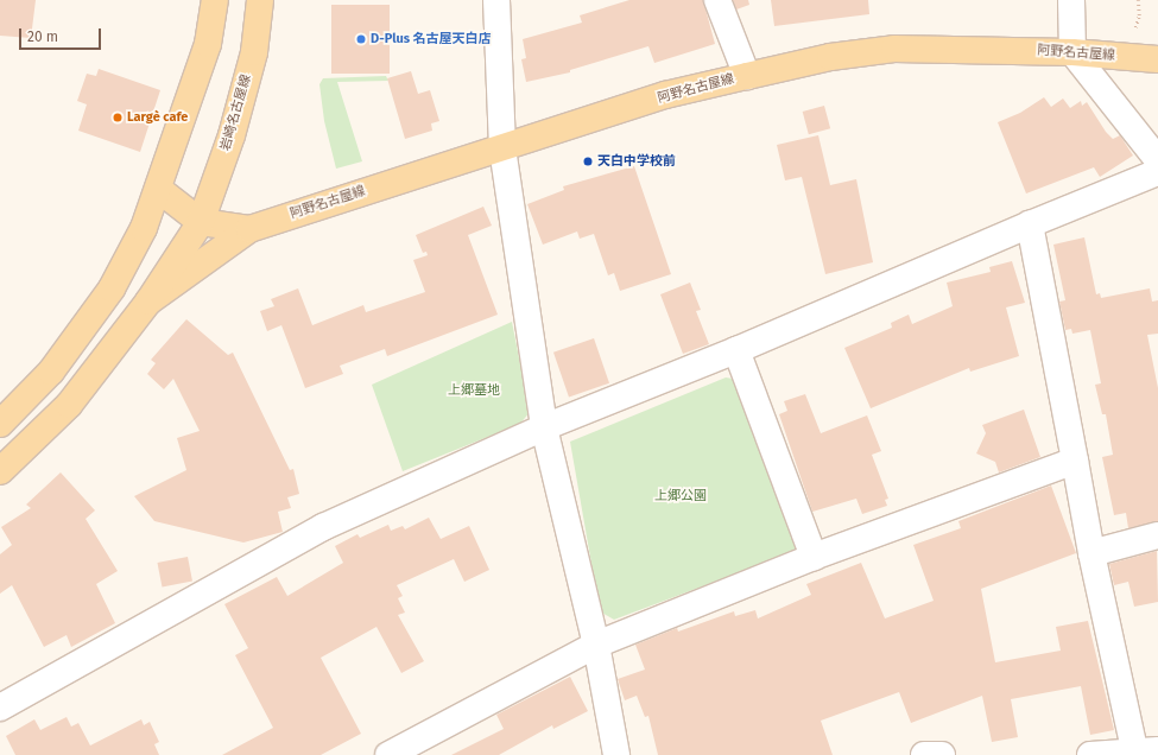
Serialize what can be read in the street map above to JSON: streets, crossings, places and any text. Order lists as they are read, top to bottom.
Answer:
{
  "streets": {
    "main road": ["阿野名古屋線", "岩崎名古屋線"]
  },
  "crossings": [
    ["阿野名古屋線", "岩崎名古屋線"]
  ],
  "parks": ["上郷墓地", "上郷公園"],
  "places": ["D-Plus 名古屋天白店", "Largè cafe", "天白中学校前"],
  "scale_bar": "20 m"
}
